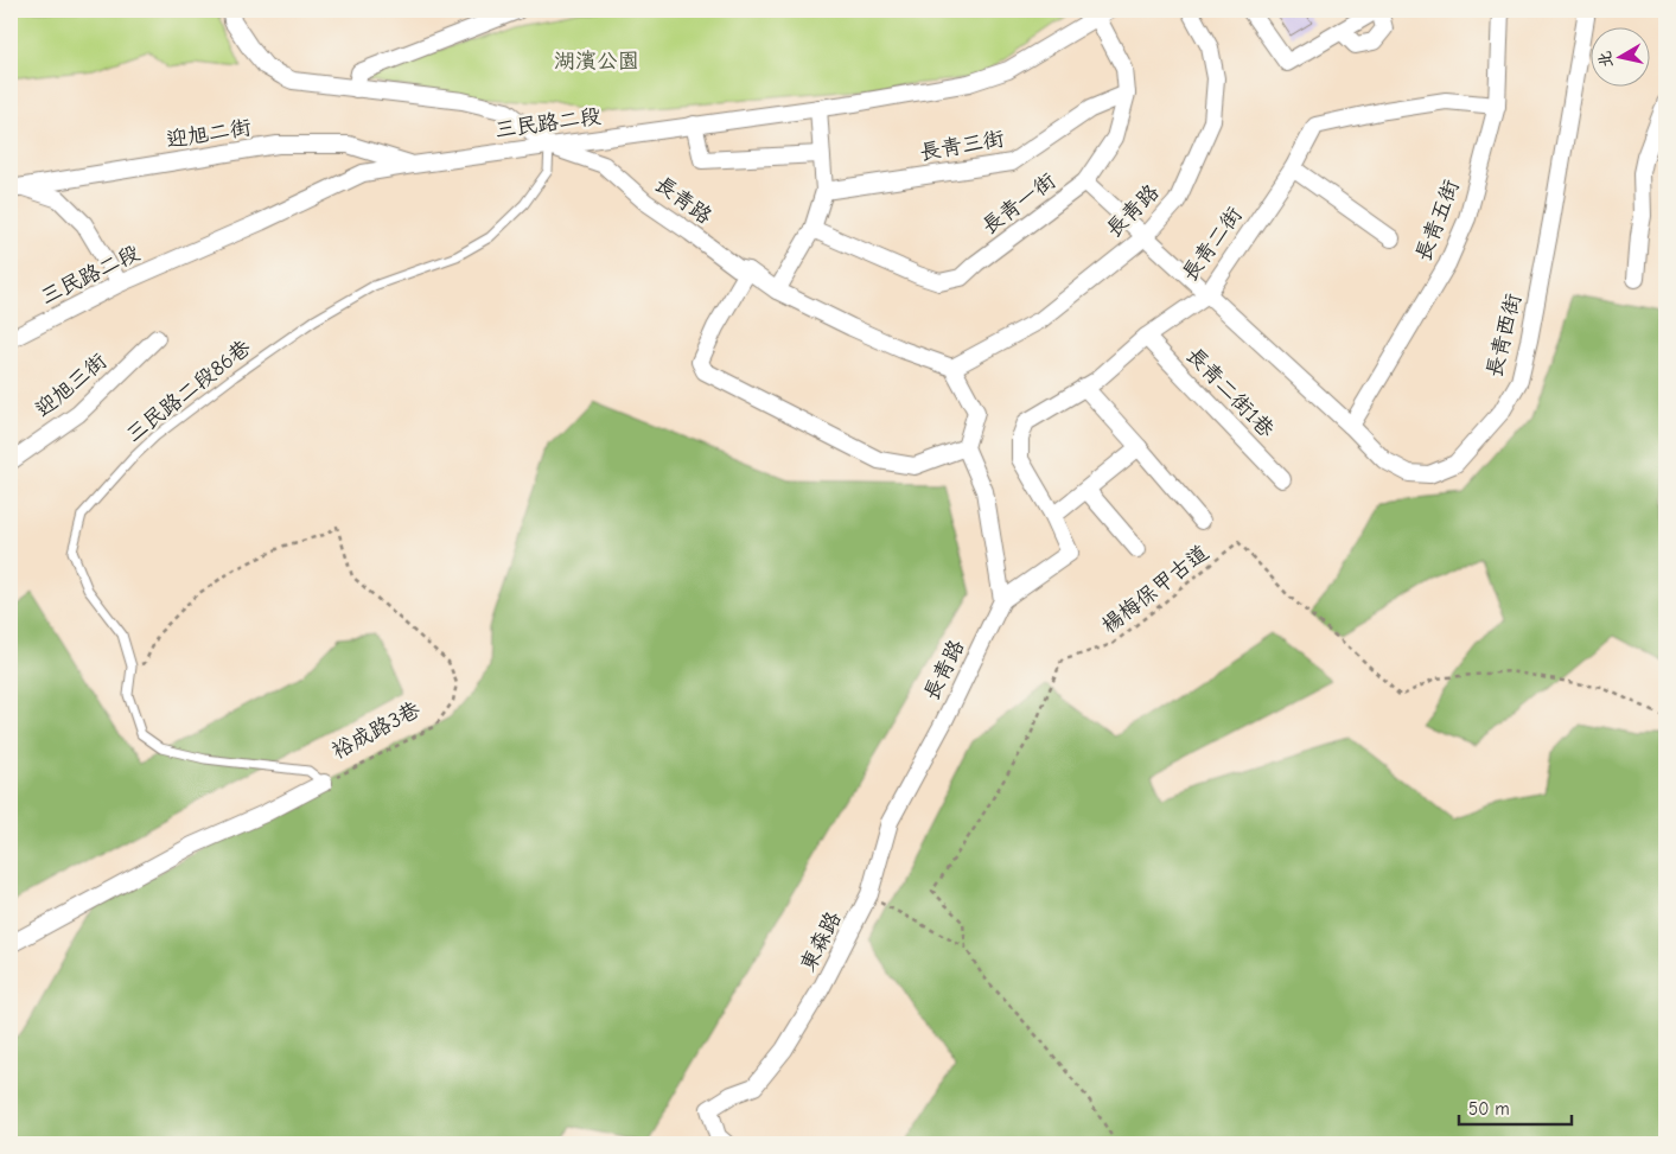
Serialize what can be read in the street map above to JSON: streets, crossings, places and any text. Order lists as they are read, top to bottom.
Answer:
{
  "streets": {
    "street": [
      "三民路二段",
      "迎旭二街",
      "長青三街",
      "長青路",
      "長青一街",
      "長青五街",
      "長青二街",
      "長青西街",
      "迎旭三街",
      "長青二街1巷",
      "裕成路3巷",
      "東森路"
    ],
    "lane": ["三民路二段86巷"],
    "path": ["楊梅保甲古道"]
  },
  "crossings": [
    ["三民路二段", "迎旭二街"],
    ["三民路二段", "長青路"],
    ["三民路二段", "長青一街"],
    ["三民路二段", "三民路二段86巷"],
    ["長青三街", "長青一街"],
    ["長青路", "長青西街"],
    ["長青路", "三民路二段86巷"],
    ["長青路", "東森路"],
    ["長青一街", "長青西街"],
    ["長青五街", "長青二街"],
    ["長青五街", "長青西街"],
    ["長青二街", "長青西街"],
    ["長青二街", "長青二街1巷"],
    ["三民路二段86巷", "裕成路3巷"]
  ],
  "parks": ["湖濱公園"],
  "scale_bar": "50 m",
  "north": "left"
}
